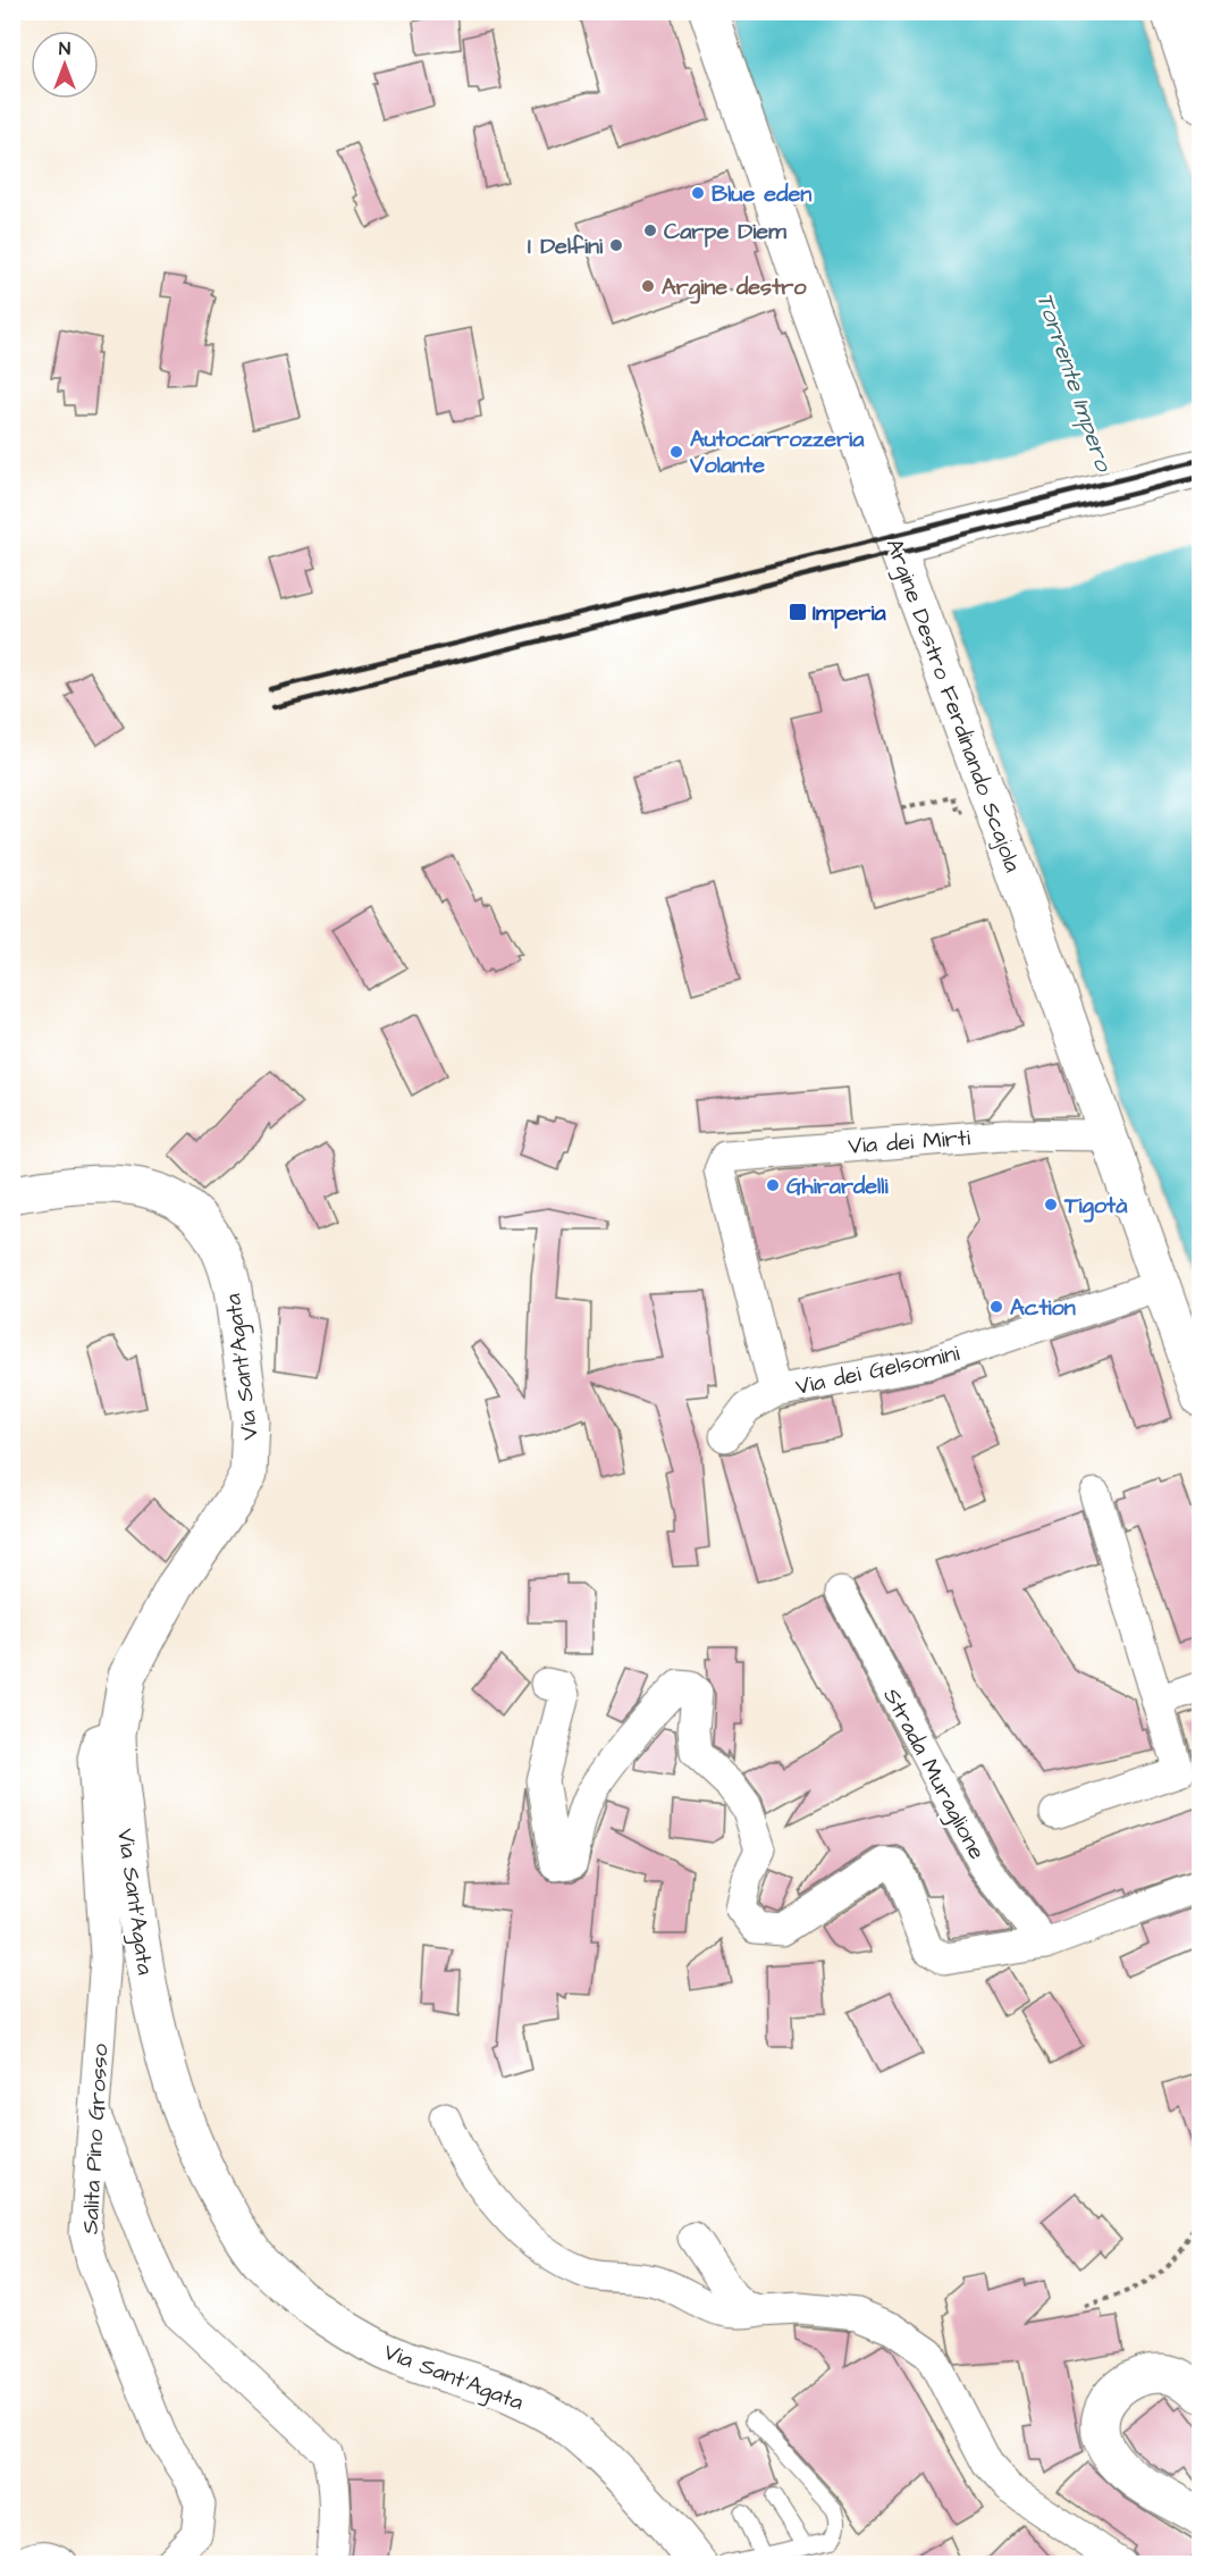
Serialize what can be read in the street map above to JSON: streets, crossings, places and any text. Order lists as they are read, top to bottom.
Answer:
{
  "streets": {
    "street": [
      "Argine Destro Ferdinando Scajola",
      "Via dei Mirti",
      "Via Sant'Agata",
      "Via dei Gelsomini",
      "Strada Muraglione",
      "Salita Pino Grosso"
    ]
  },
  "crossings": [
    ["Argine Destro Ferdinando Scajola", "Via dei Mirti"],
    ["Argine Destro Ferdinando Scajola", "Via dei Gelsomini"],
    ["Via dei Mirti", "Via dei Gelsomini"],
    ["Via Sant'Agata", "Salita Pino Grosso"]
  ],
  "water": ["Torrente Impero"],
  "places": {
    "other": [
      "Blue eden",
      "Carpe Diem",
      "I Delfini",
      "Argine destro",
      "Autocarrozzeria Volante",
      "Ghirardelli",
      "Tigotà",
      "Action"
    ],
    "transit": ["Imperia"]
  },
  "north": "top"
}
